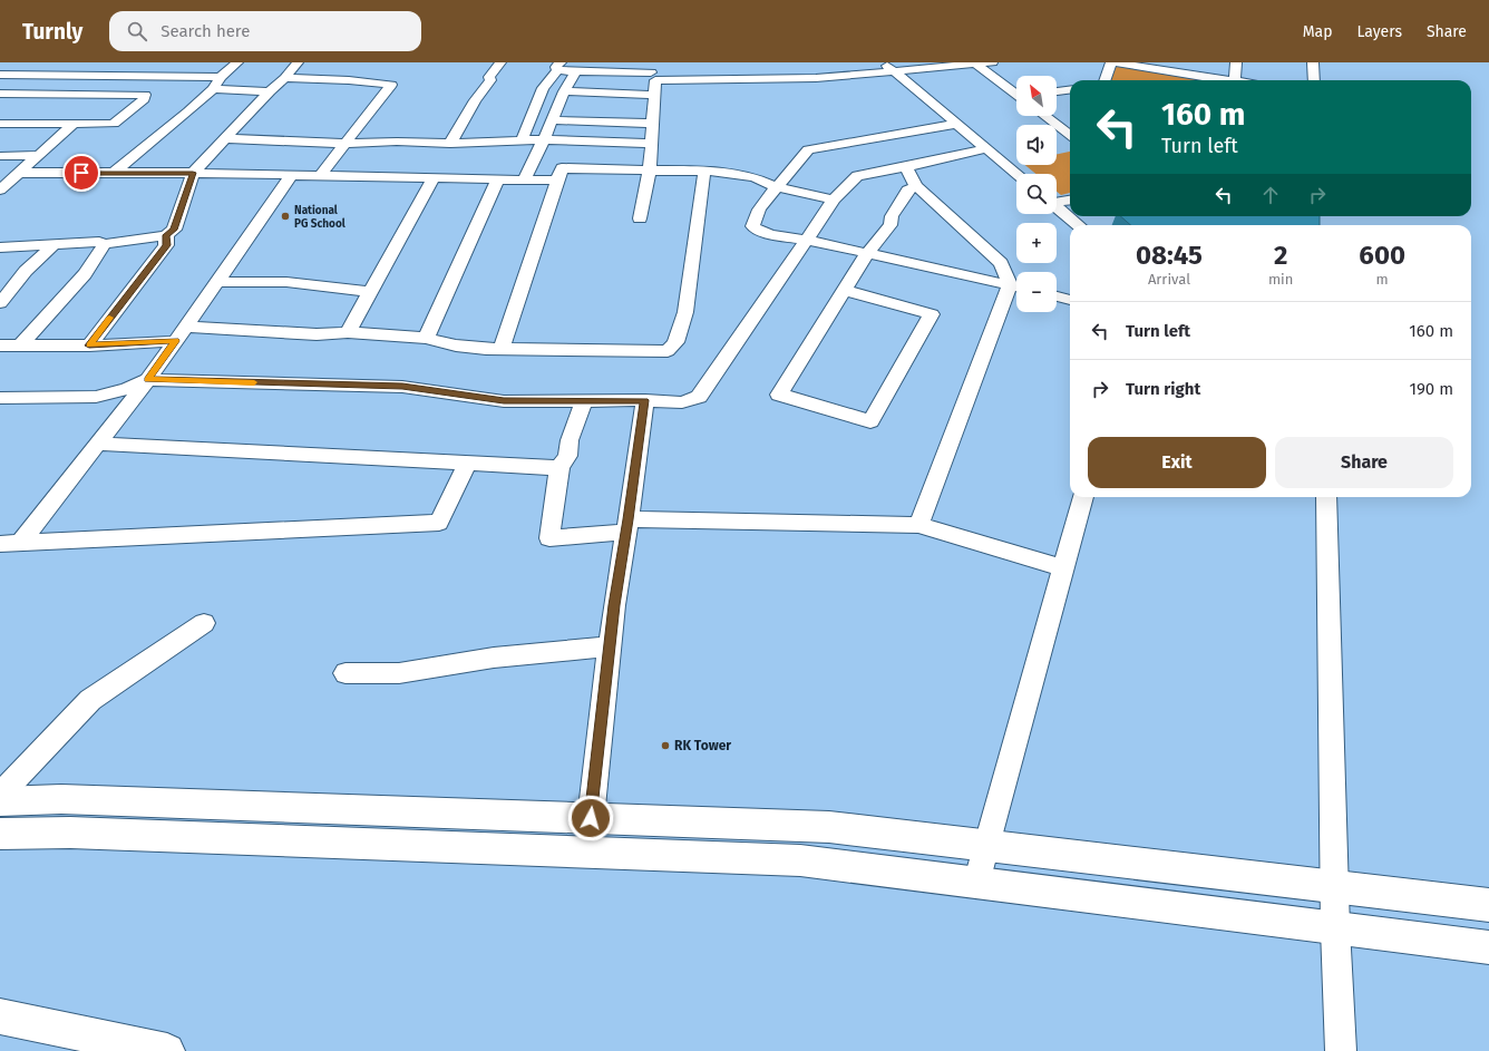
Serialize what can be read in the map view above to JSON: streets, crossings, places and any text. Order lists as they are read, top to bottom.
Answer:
{
  "places": ["National PG School", "RK Tower"],
  "north": "top left",
  "page": {
    "header": "Turnly",
    "search": "Search here",
    "nav": ["Map", "Layers", "Share"],
    "map_buttons": ["+", "−"],
    "turn": ["160 m", "Turn left"],
    "eta": [
      "08:45",
      "Arrival",
      "2",
      "min",
      "600",
      "m"
    ],
    "list": [
      {
        "name": "Turn left",
        "value": "160 m"
      },
      {
        "name": "Turn right",
        "value": "190 m"
      }
    ],
    "buttons": ["Exit", "Share"]
  }
}
